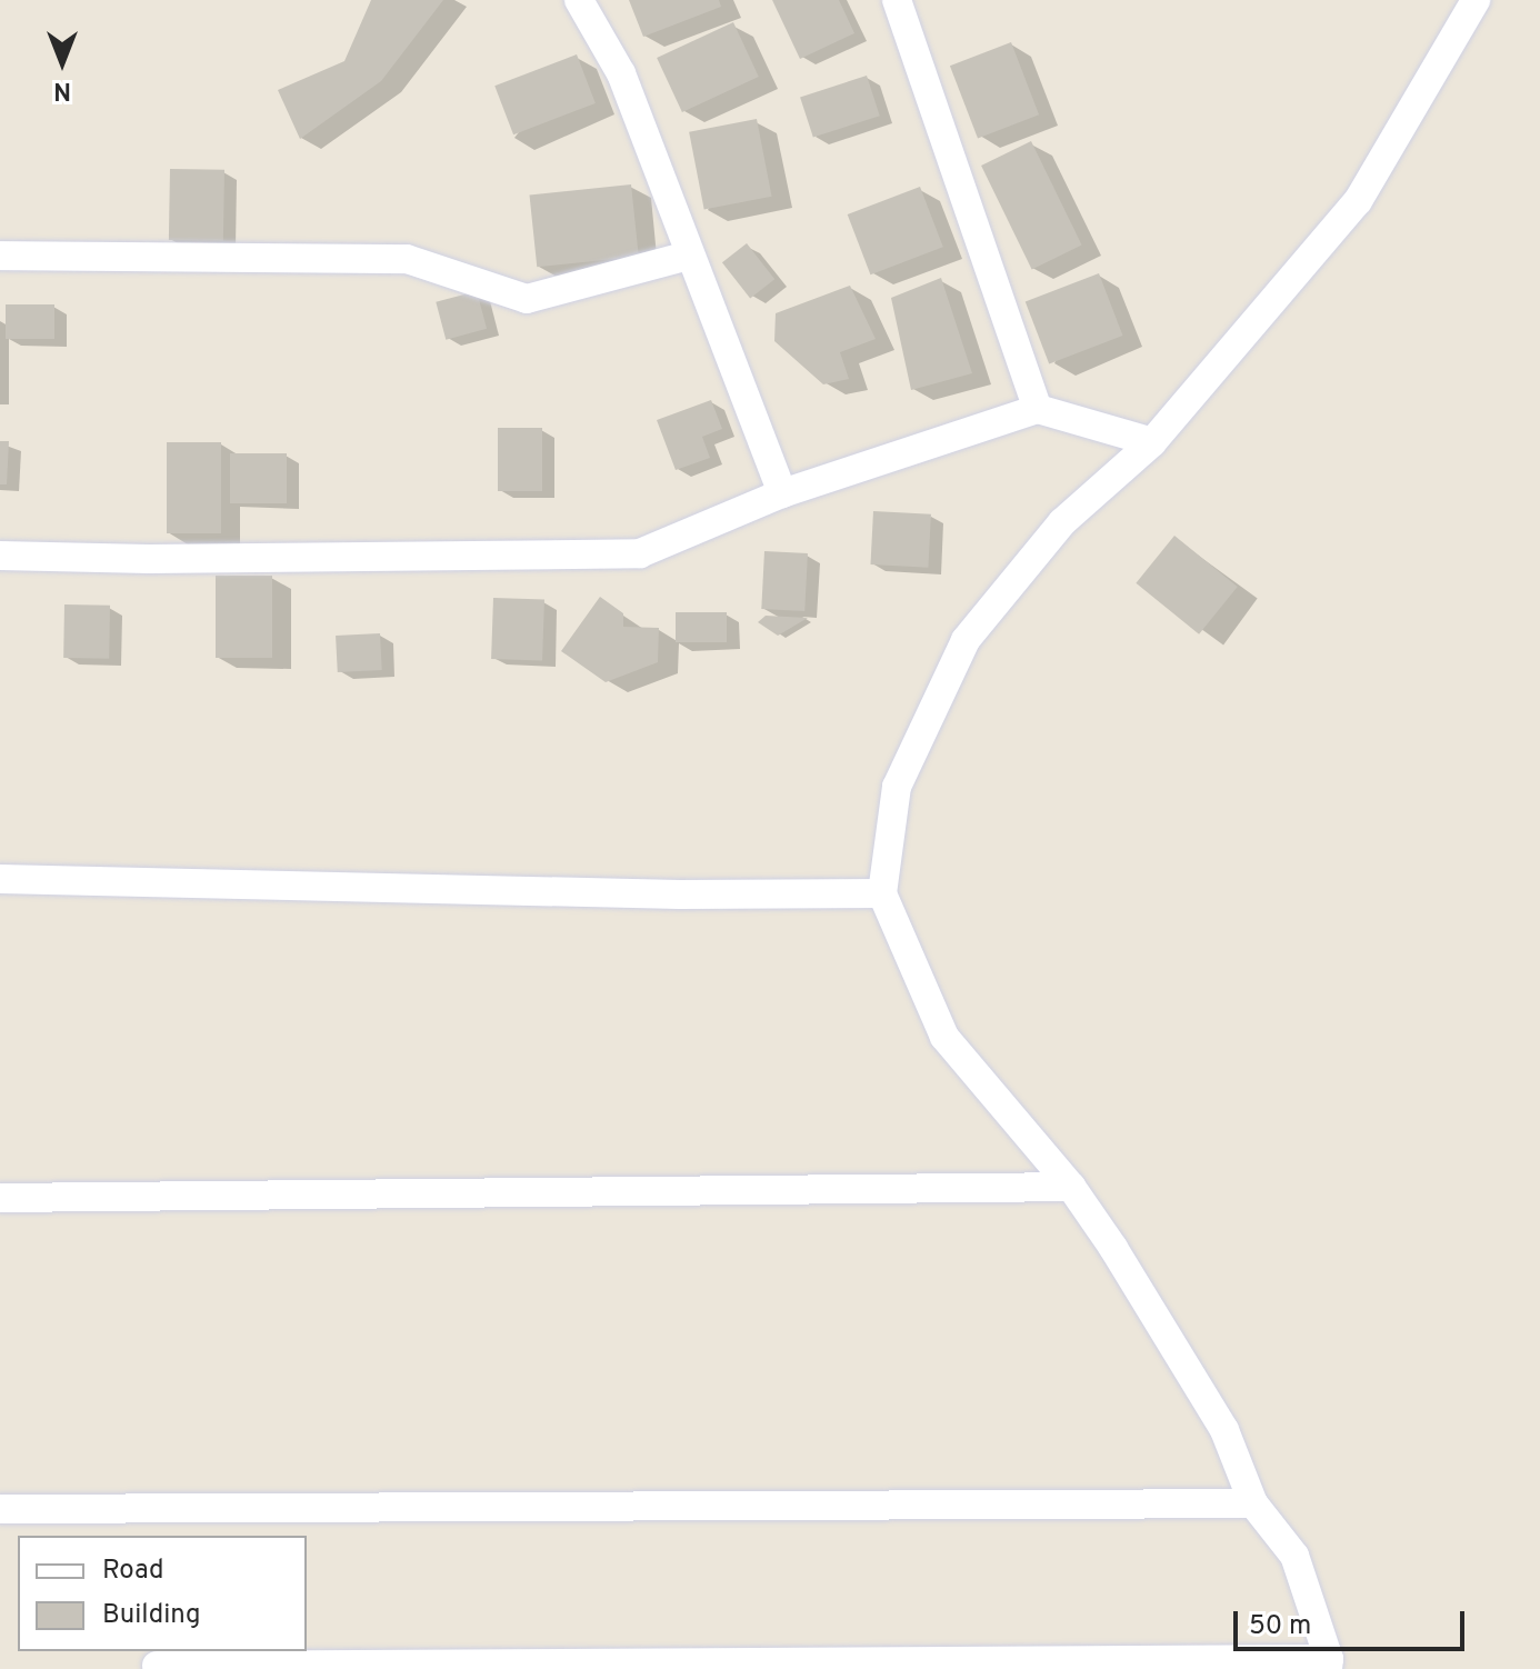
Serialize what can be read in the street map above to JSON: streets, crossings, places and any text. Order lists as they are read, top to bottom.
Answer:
{
  "legend": ["Road", "Building"],
  "scale_bar": "50 m",
  "north": "bottom"
}
